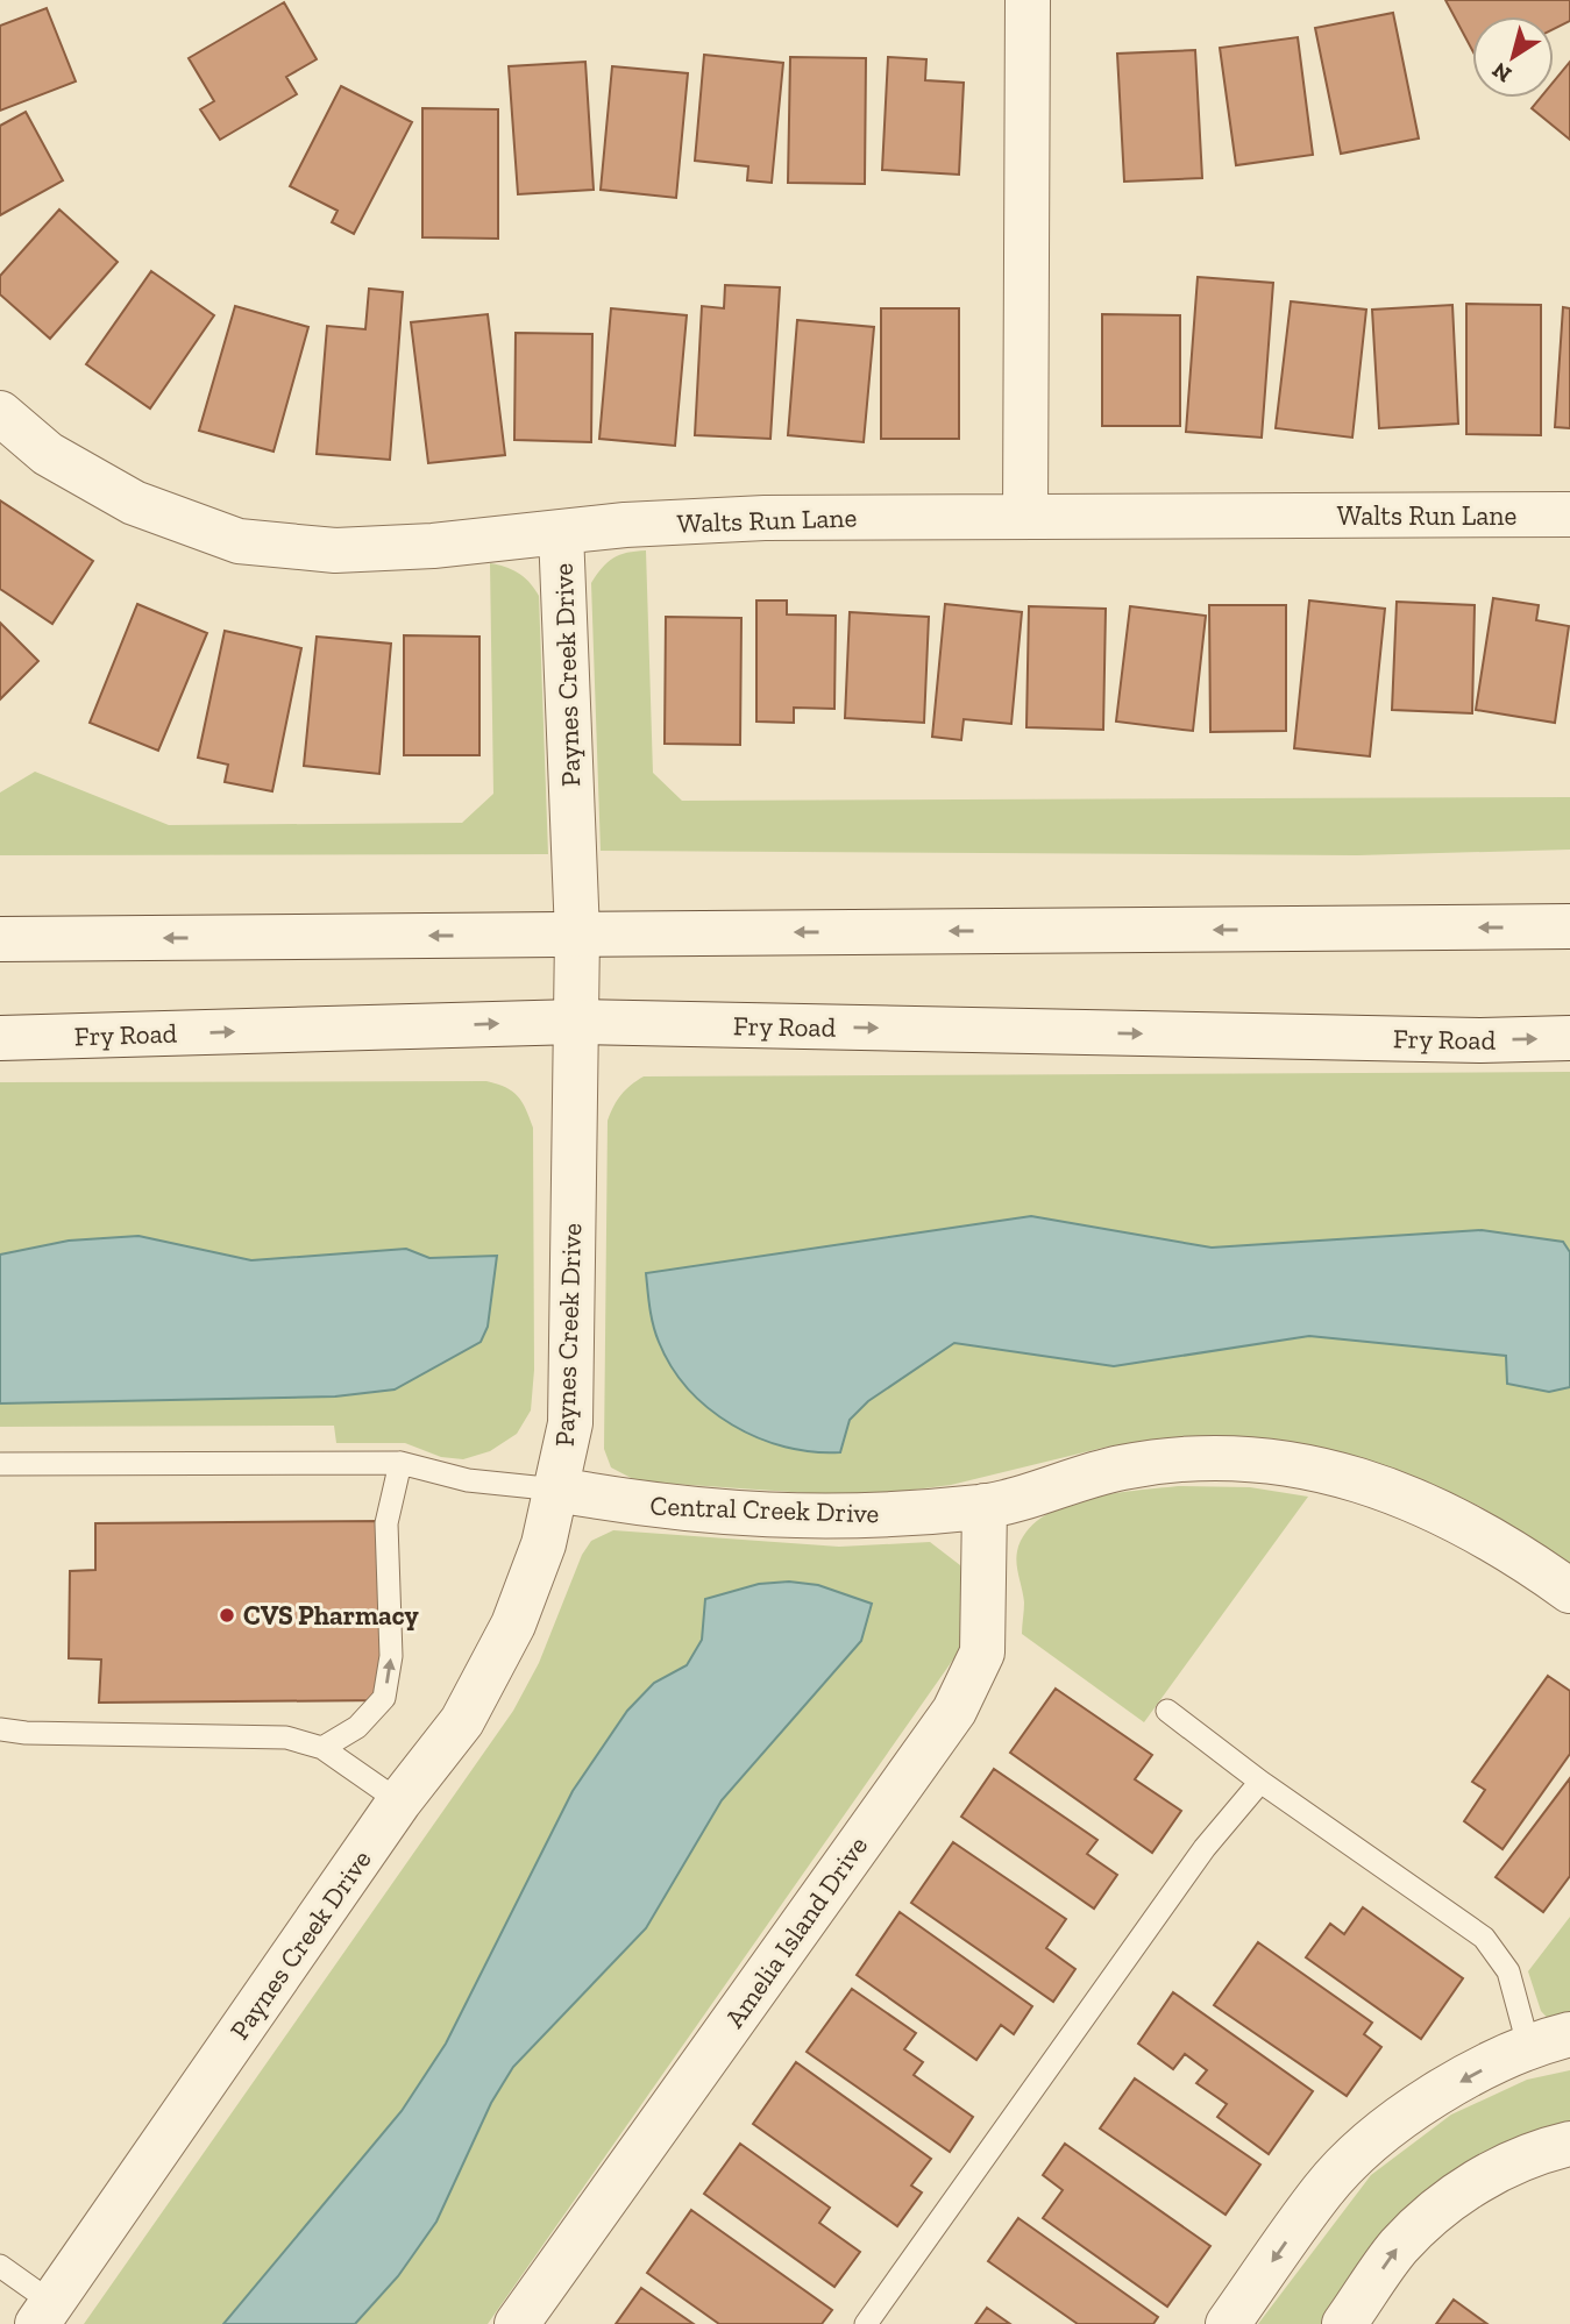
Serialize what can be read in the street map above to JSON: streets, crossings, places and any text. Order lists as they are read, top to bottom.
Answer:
{
  "streets": {
    "street": [
      "Walts Run Lane",
      "Paynes Creek Drive",
      "Fry Road",
      "Central Creek Drive",
      "Amelia Island Drive"
    ]
  },
  "crossings": [
    ["Walts Run Lane", "Paynes Creek Drive"],
    ["Paynes Creek Drive", "Fry Road"],
    ["Paynes Creek Drive", "Central Creek Drive"],
    ["Central Creek Drive", "Amelia Island Drive"]
  ],
  "places": ["CVS Pharmacy"],
  "north": "bottom left"
}
